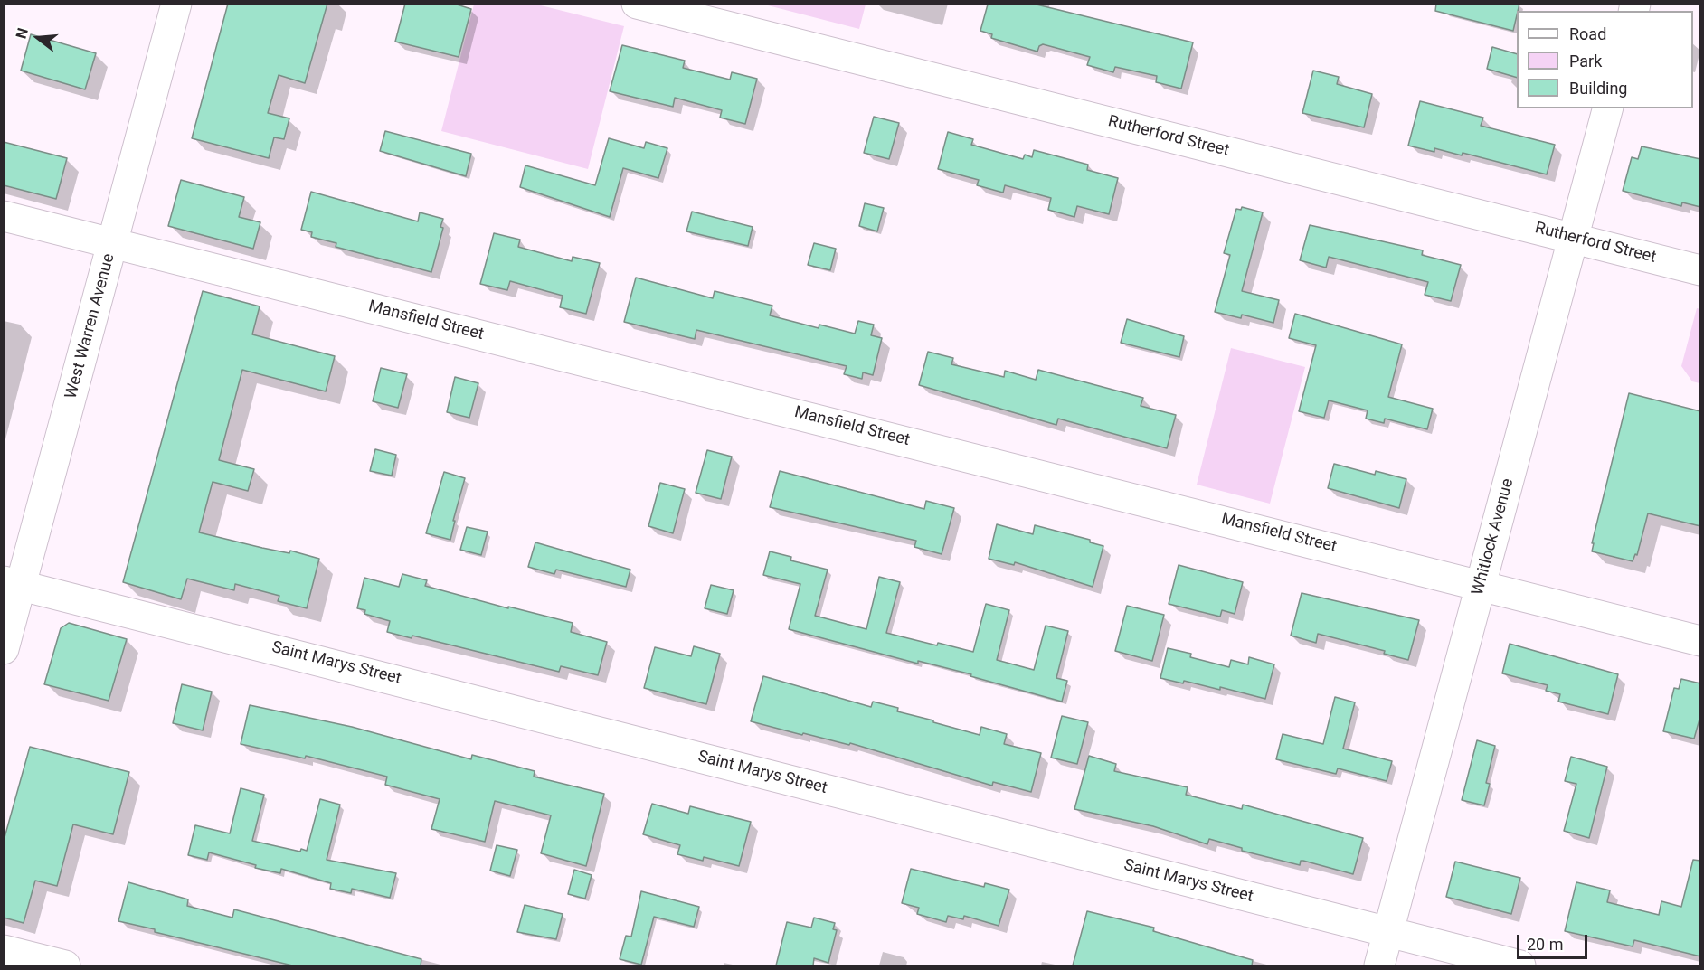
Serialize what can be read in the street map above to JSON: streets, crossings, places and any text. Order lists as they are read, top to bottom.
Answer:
{
  "streets": {
    "street": [
      "Rutherford Street",
      "Mansfield Street",
      "West Warren Avenue",
      "Whitlock Avenue",
      "Saint Marys Street"
    ]
  },
  "crossings": [
    ["Rutherford Street", "Whitlock Avenue"],
    ["Mansfield Street", "West Warren Avenue"],
    ["Mansfield Street", "Whitlock Avenue"],
    ["West Warren Avenue", "Saint Marys Street"],
    ["Whitlock Avenue", "Saint Marys Street"]
  ],
  "legend": ["Road", "Park", "Building"],
  "scale_bar": "20 m",
  "north": "left"
}
